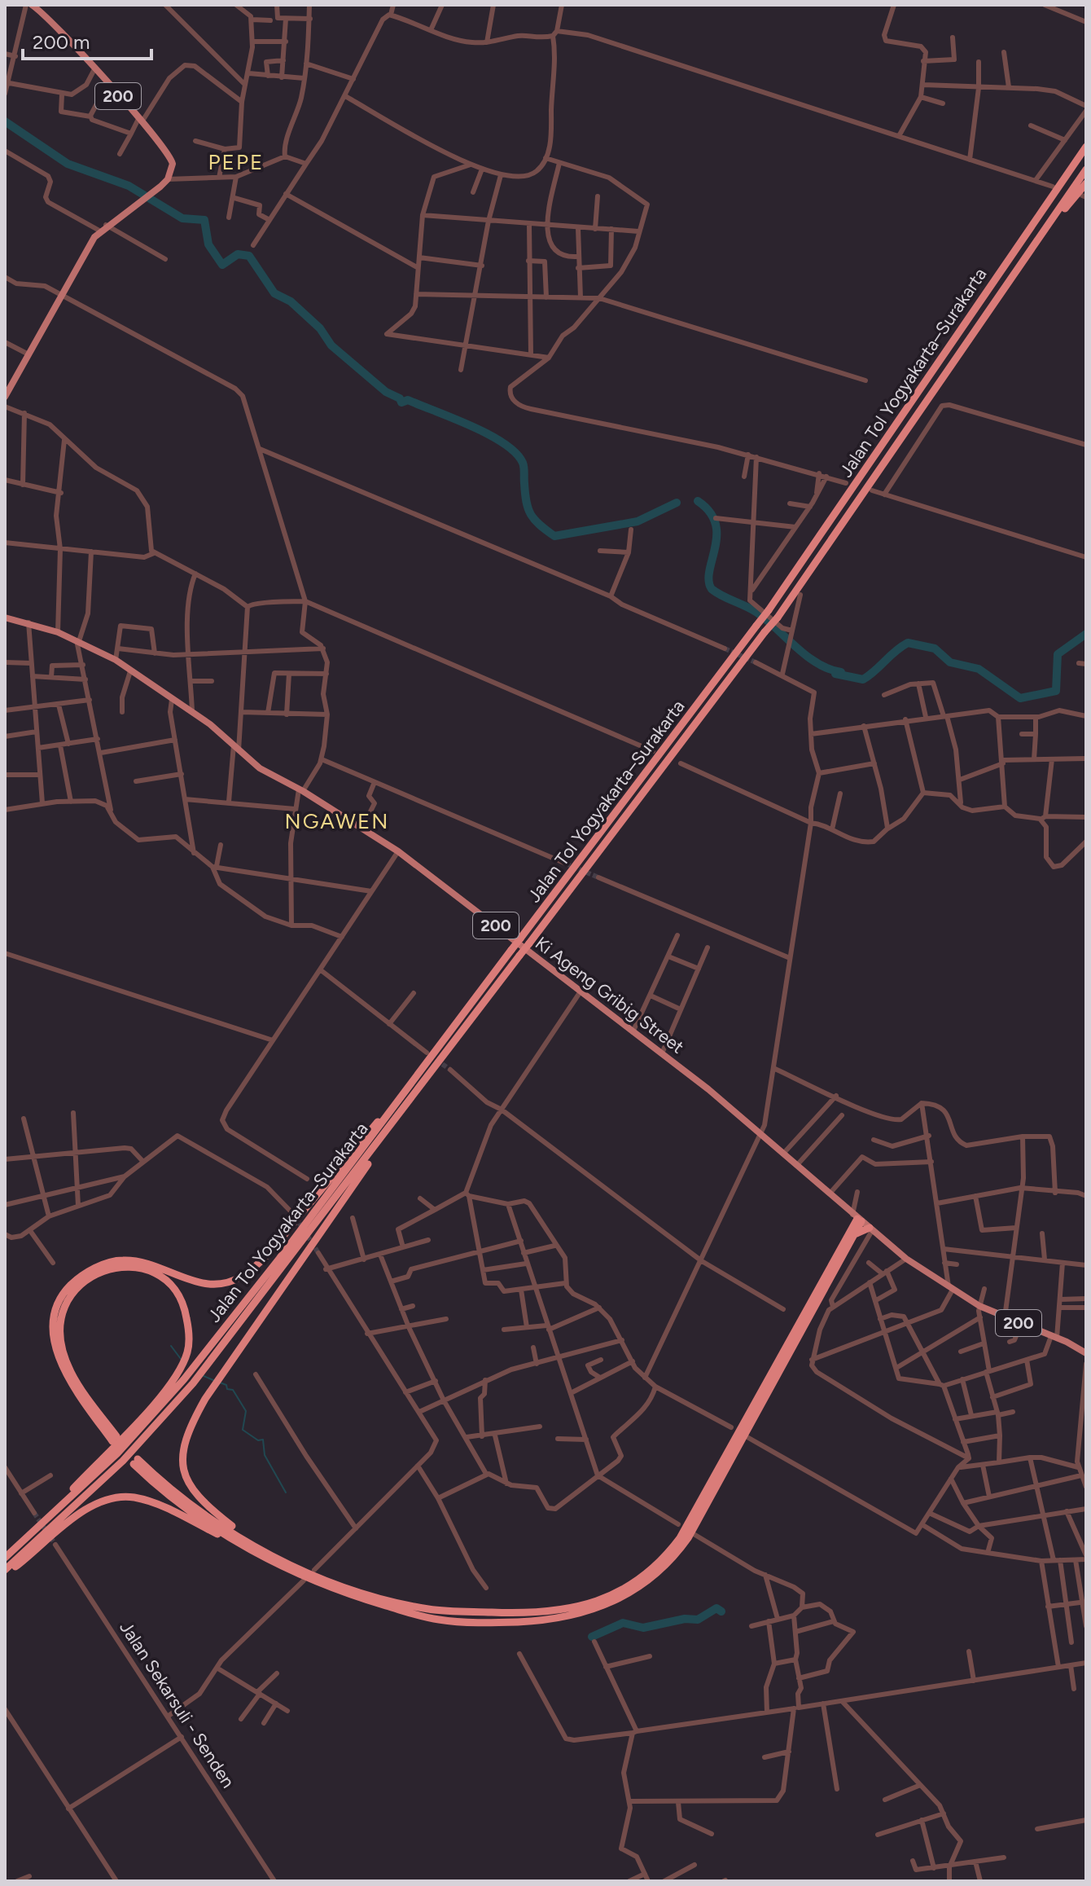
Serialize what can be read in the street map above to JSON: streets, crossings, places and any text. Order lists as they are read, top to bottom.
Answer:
{
  "streets": {
    "highway": ["Jalan Tol Yogyakarta–Surakarta"],
    "main road": ["200", "Ki Ageng Gribig Street"],
    "street": ["Jalan Sekarsuli - Senden"]
  },
  "districts": ["PEPE", "NGAWEN"],
  "scale_bar": "200 m"
}
